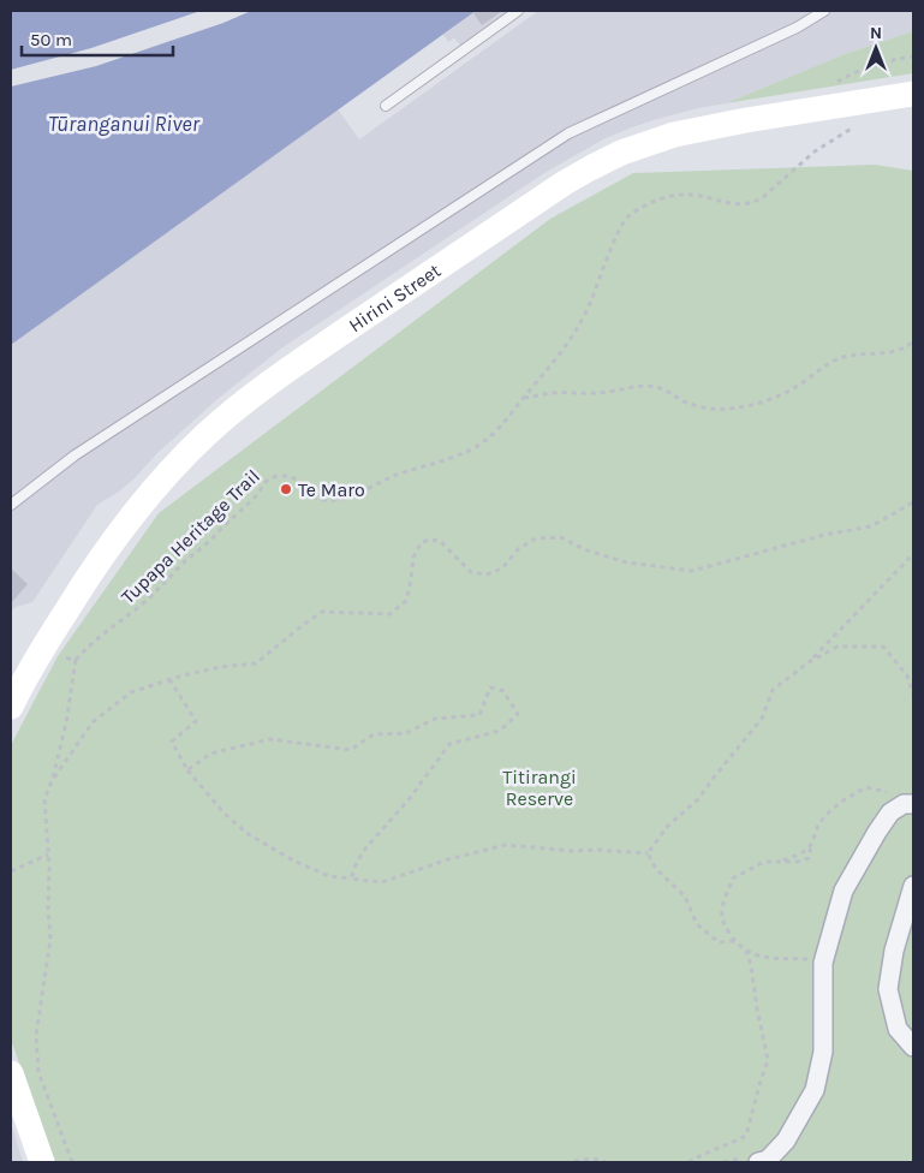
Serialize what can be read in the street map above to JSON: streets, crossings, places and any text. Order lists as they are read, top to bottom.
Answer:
{
  "streets": {
    "main road": ["Hirini Street"],
    "path": ["Tupapa Heritage Trail"]
  },
  "water": ["Tūranganui River"],
  "parks": ["Titirangi Reserve"],
  "places": ["Te Maro"],
  "scale_bar": "50 m",
  "north": "top"
}
